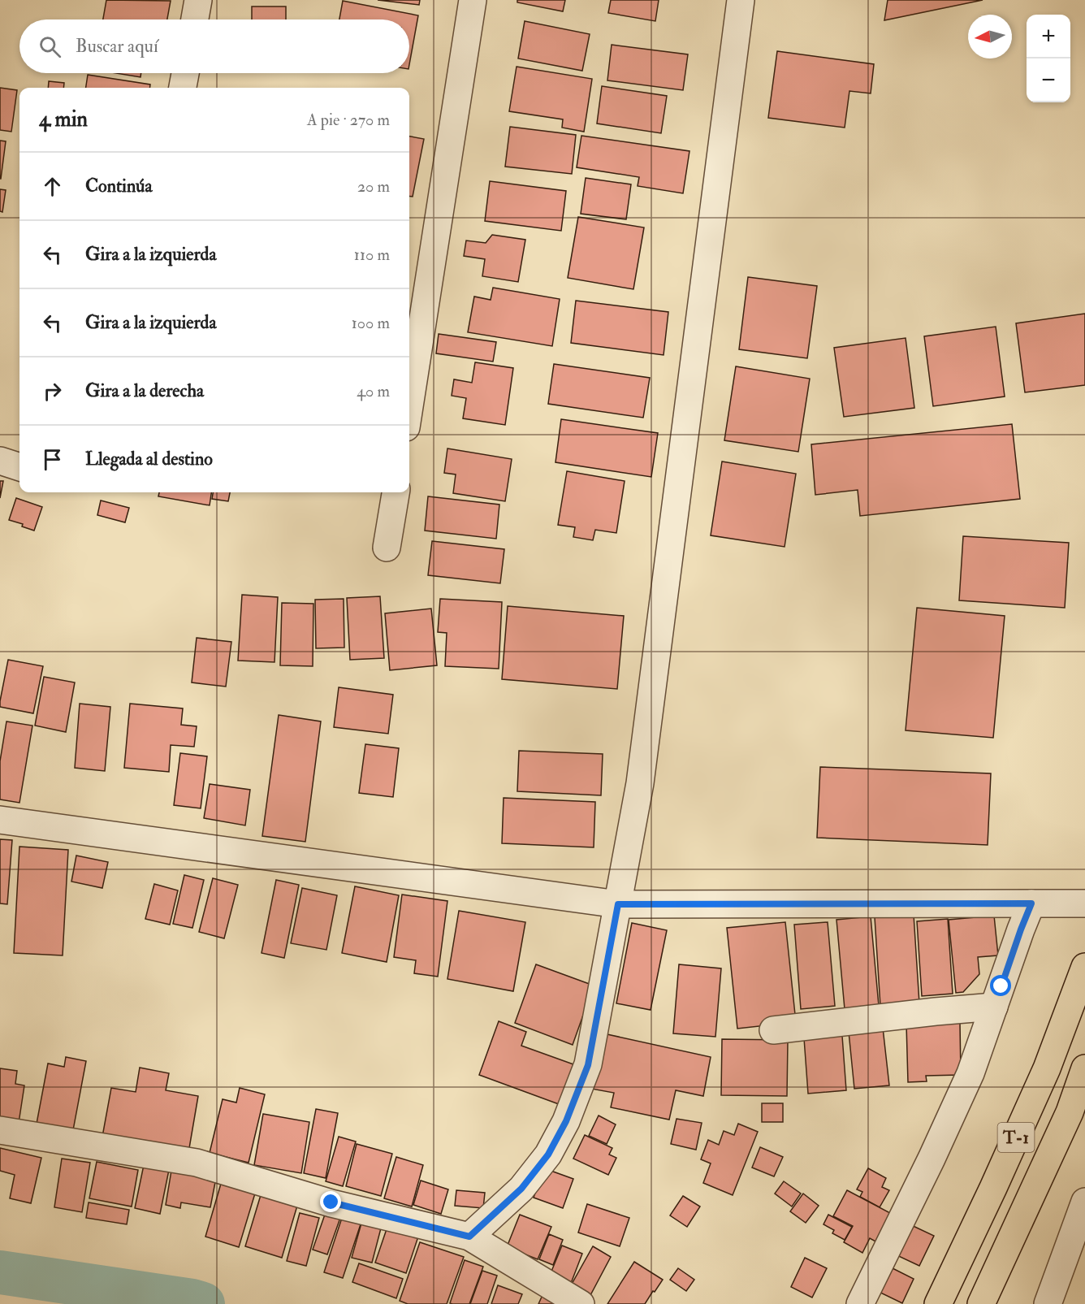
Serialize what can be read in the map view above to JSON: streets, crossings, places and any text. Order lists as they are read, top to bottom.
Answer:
{
  "streets": {
    "main road": ["T-1"]
  },
  "north": "left",
  "page": {
    "map_buttons": ["+", "−"],
    "search": "Buscar aquí",
    "heading": ["4 min", "A pie · 270 m"],
    "list": [
      ["Continúa", "20 m"],
      ["Gira a la izquierda", "110 m"],
      ["Gira a la izquierda", "100 m"],
      ["Gira a la derecha", "40 m"],
      "Llegada al destino"
    ]
  }
}
